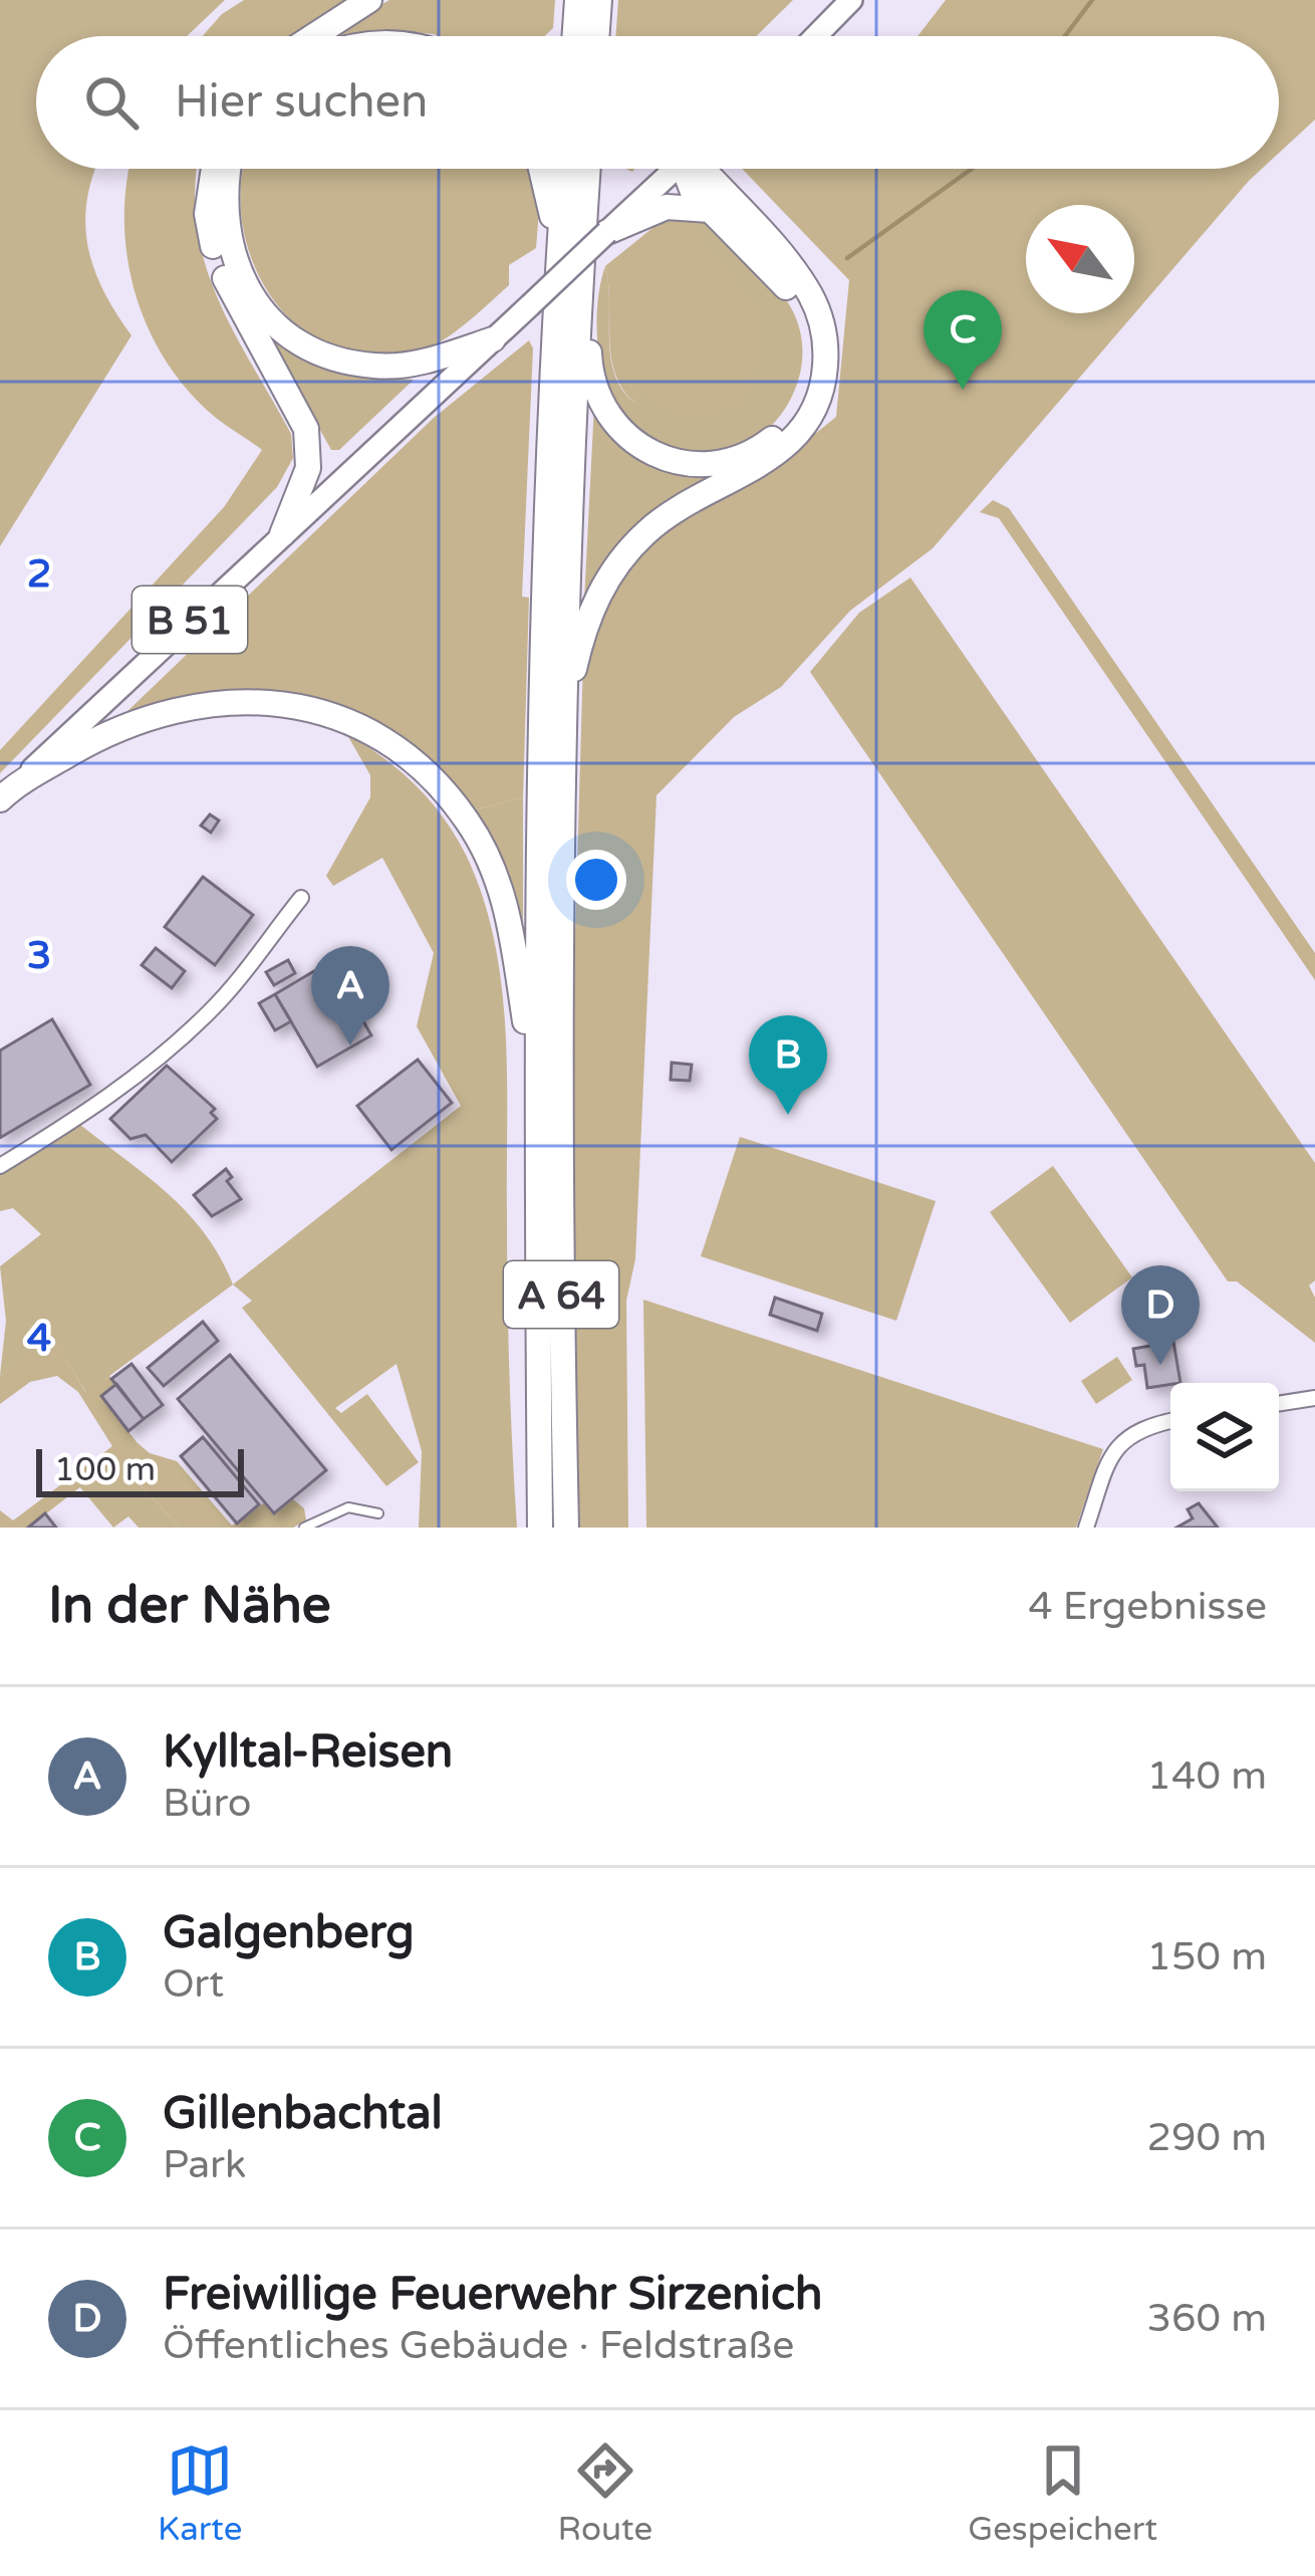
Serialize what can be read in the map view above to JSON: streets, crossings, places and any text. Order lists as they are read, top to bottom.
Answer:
{
  "streets": {
    "highway": ["A 64"],
    "main road": ["B 51"]
  },
  "crossings": [
    ["B 51", "A 64"]
  ],
  "scale_bar": "100 m",
  "north": "top left",
  "page": {
    "search": "Hier suchen",
    "pins": [
      "C",
      "A",
      "B",
      "D"
    ],
    "scale": "100 m",
    "heading": ["In der Nähe", "4 Ergebnisse"],
    "list": [
      {
        "mark": "A",
        "name": "Kylltal-Reisen",
        "note": "Büro",
        "value": "140 m"
      },
      {
        "mark": "B",
        "name": "Galgenberg",
        "note": "Ort",
        "value": "150 m"
      },
      {
        "mark": "C",
        "name": "Gillenbachtal",
        "note": "Park",
        "value": "290 m"
      },
      {
        "mark": "D",
        "name": "Freiwillige Feuerwehr Sirzenich",
        "note": "Öffentliches Gebäude · Feldstraße",
        "value": "360 m"
      }
    ],
    "nav": ["Karte", "Route", "Gespeichert"]
  },
  "grid": {
    "rows": ["2", "3", "4"]
  }
}
